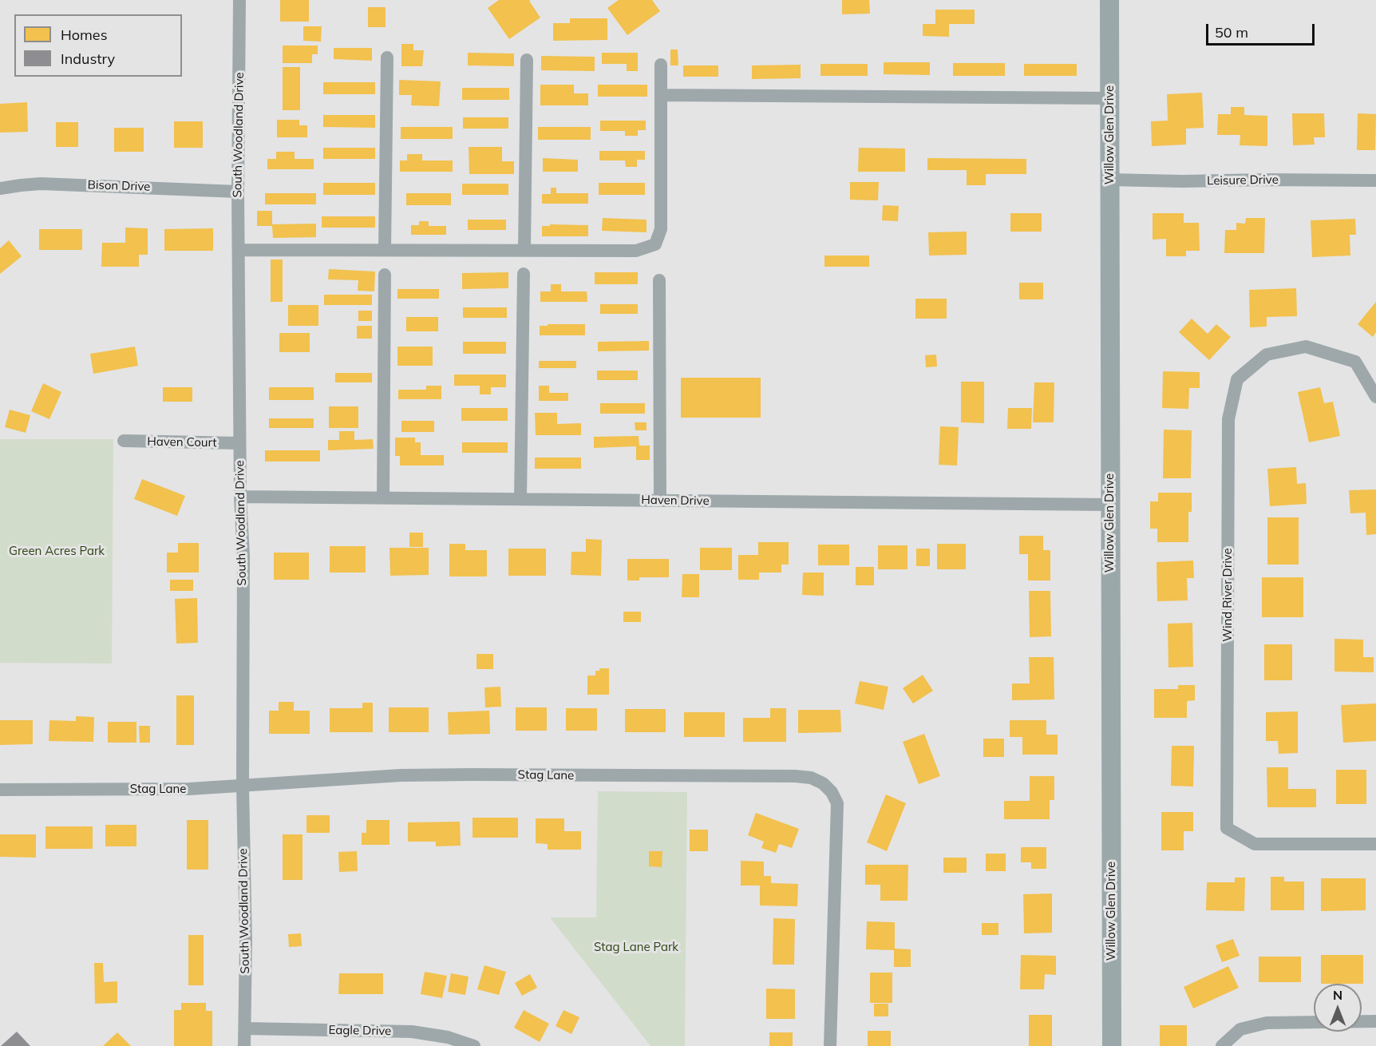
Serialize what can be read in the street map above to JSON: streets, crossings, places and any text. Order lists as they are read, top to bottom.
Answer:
{
  "streets": {
    "main road": ["Willow Glen Drive"],
    "street": [
      "South Woodland Drive",
      "Leisure Drive",
      "Bison Drive",
      "Haven Court",
      "Haven Drive",
      "Wind River Drive",
      "Stag Lane",
      "Eagle Drive"
    ]
  },
  "crossings": [
    ["South Woodland Drive", "Bison Drive"],
    ["South Woodland Drive", "Haven Court"],
    ["South Woodland Drive", "Haven Drive"],
    ["South Woodland Drive", "Stag Lane"],
    ["South Woodland Drive", "Eagle Drive"],
    ["Willow Glen Drive", "Leisure Drive"],
    ["Willow Glen Drive", "Haven Drive"]
  ],
  "parks": ["Green Acres Park", "Stag Lane Park"],
  "legend": ["Homes", "Industry"],
  "scale_bar": "50 m",
  "north": "top"
}
